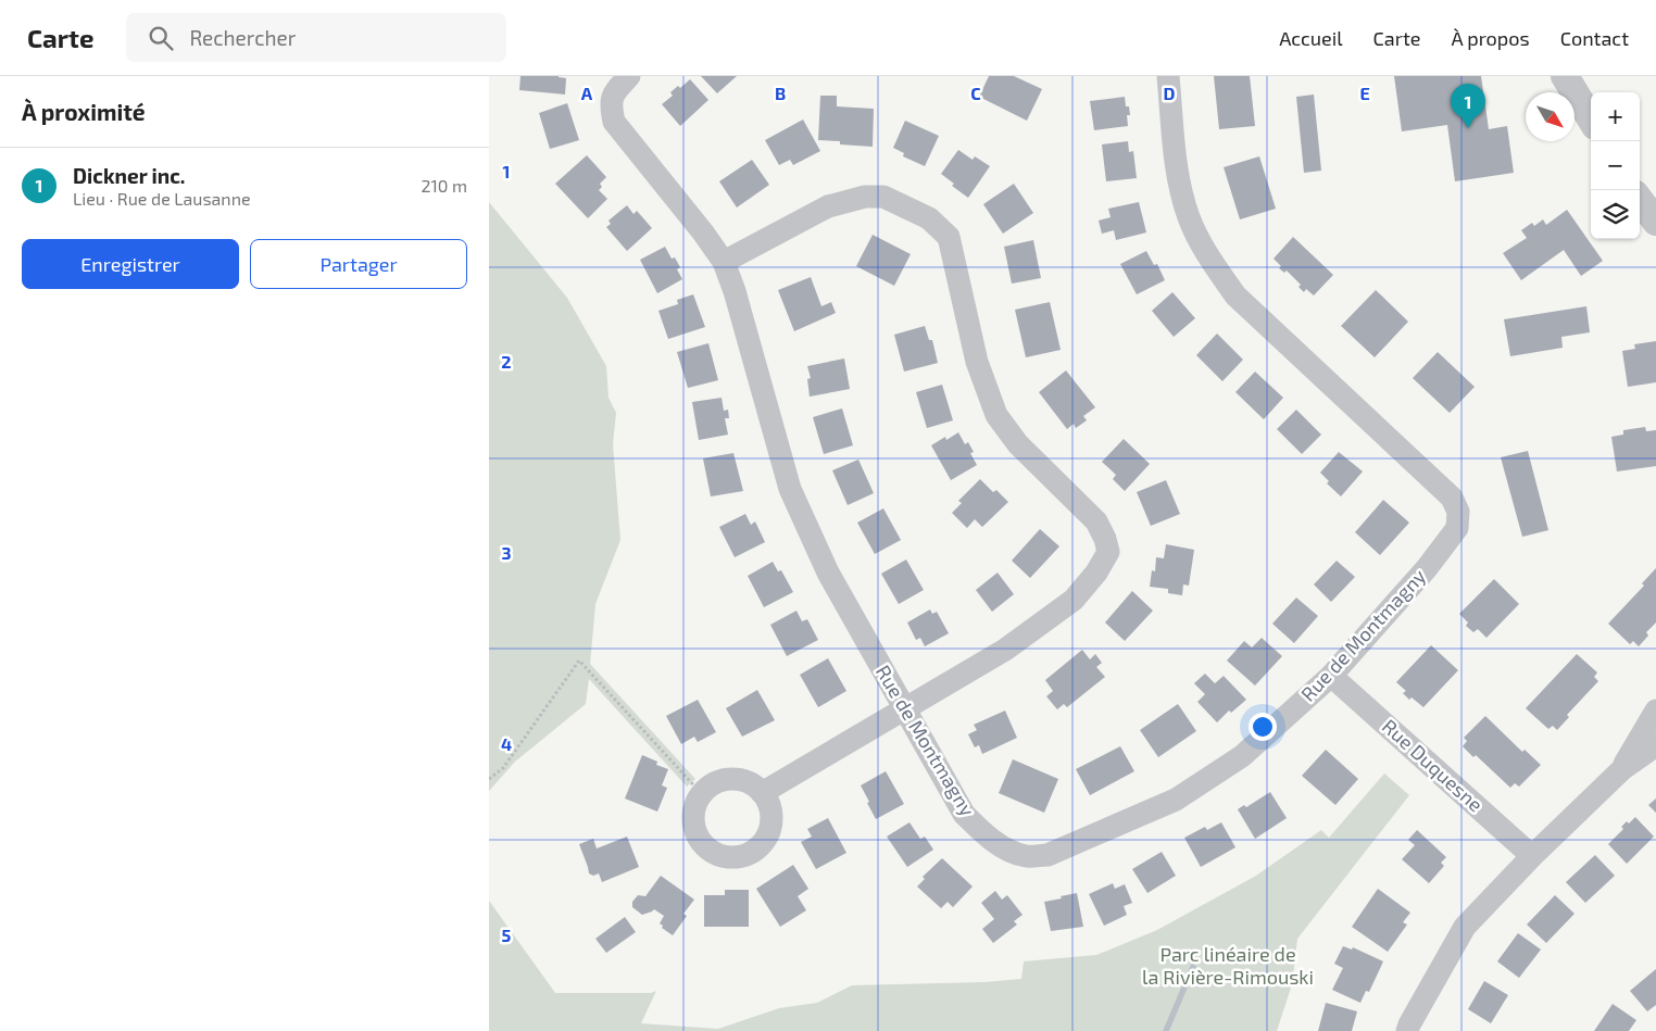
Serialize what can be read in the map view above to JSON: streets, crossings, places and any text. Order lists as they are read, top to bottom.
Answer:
{
  "streets": {
    "street": ["Rue de Montmagny", "Rue Duquesne"]
  },
  "crossings": [
    ["Rue de Montmagny", "Rue Duquesne"]
  ],
  "parks": ["Parc linéaire de la Rivière-Rimouski"],
  "north": "bottom right",
  "page": {
    "header": "Carte",
    "search": "Rechercher",
    "nav": [
      "Accueil",
      "Carte",
      "À propos",
      "Contact"
    ],
    "heading": "À proximité",
    "pins": "1",
    "map_buttons": ["+", "−"],
    "list": [
      {
        "mark": "1",
        "name": "Dickner inc.",
        "note": "Lieu · Rue de Lausanne",
        "value": "210 m"
      }
    ],
    "buttons": ["Enregistrer", "Partager"]
  },
  "grid": {
    "columns": [
      "A",
      "B",
      "C",
      "D",
      "E"
    ],
    "rows": [
      "1",
      "2",
      "3",
      "4",
      "5"
    ]
  }
}
